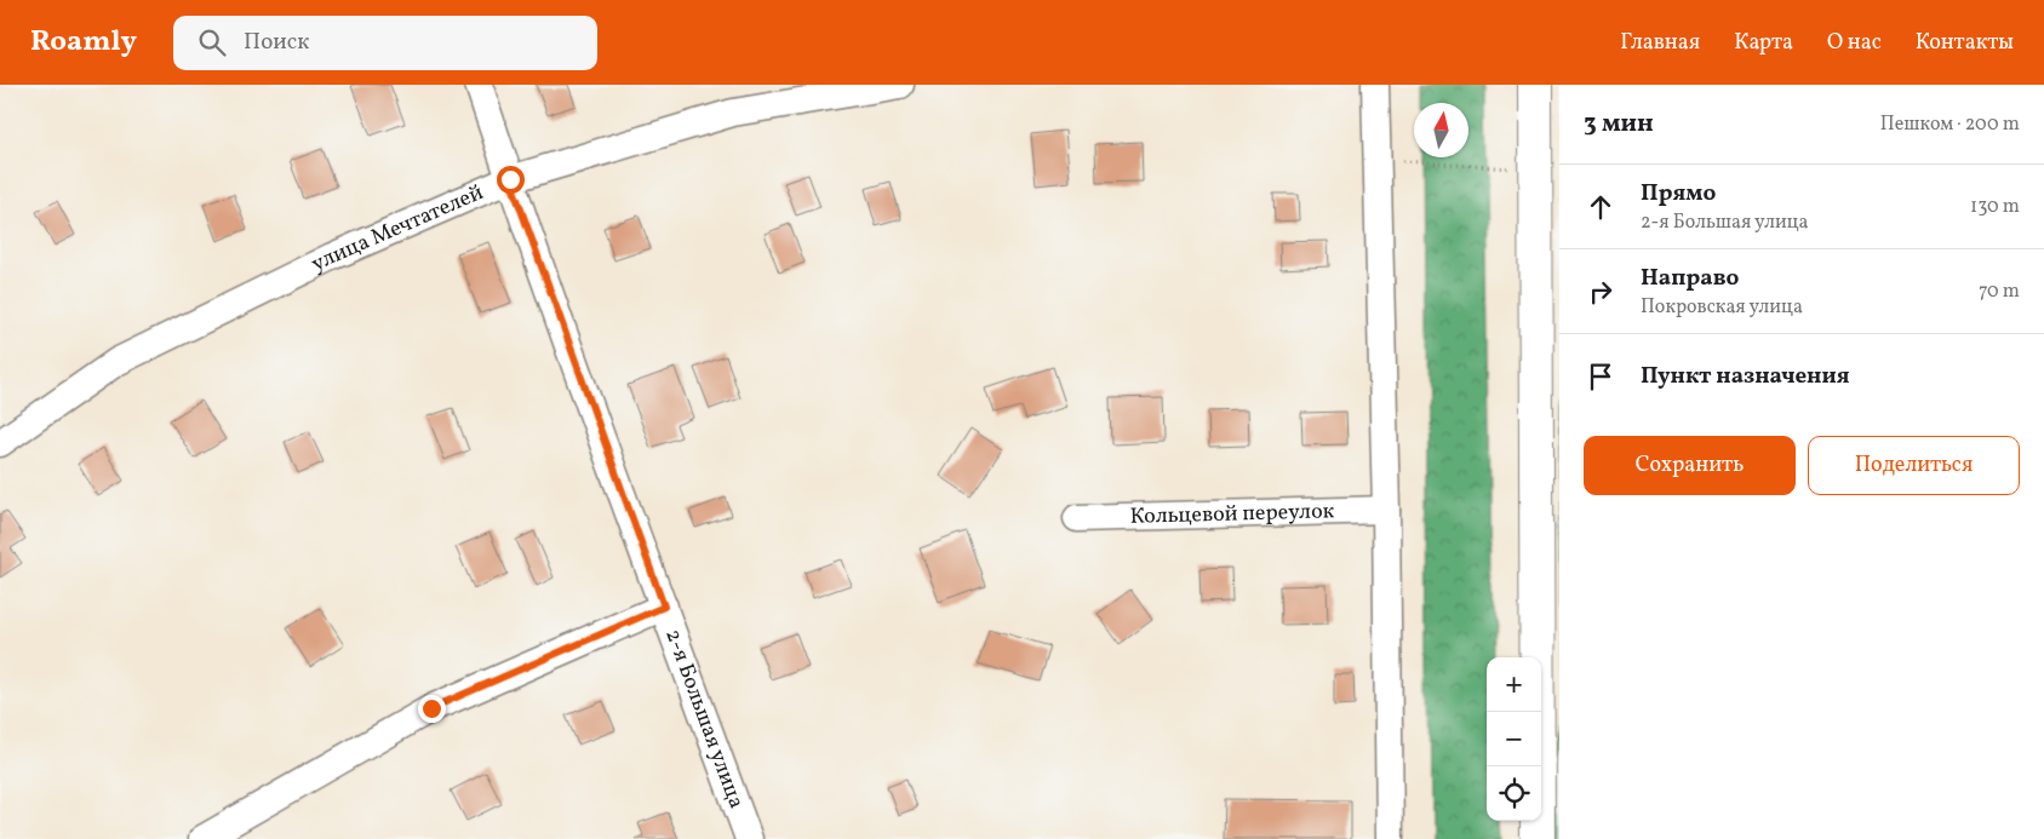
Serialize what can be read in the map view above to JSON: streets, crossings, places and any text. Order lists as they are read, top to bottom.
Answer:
{
  "streets": {
    "street": ["улица Мечтателей", "Кольцевой переулок", "2-я Большая улица"]
  },
  "crossings": [
    ["улица Мечтателей", "2-я Большая улица"]
  ],
  "north": "top",
  "page": {
    "header": "Roamly",
    "search": "Поиск",
    "nav": [
      "Главная",
      "Карта",
      "О нас",
      "Контакты"
    ],
    "heading": ["3 мин", "Пешком · 200 m"],
    "list": [
      ["Прямо", "2-я Большая улица", "130 m"],
      ["Направо", "Покровская улица", "70 m"],
      "Пункт назначения"
    ],
    "buttons": ["Сохранить", "Поделиться"],
    "map_buttons": ["+", "−"]
  }
}
